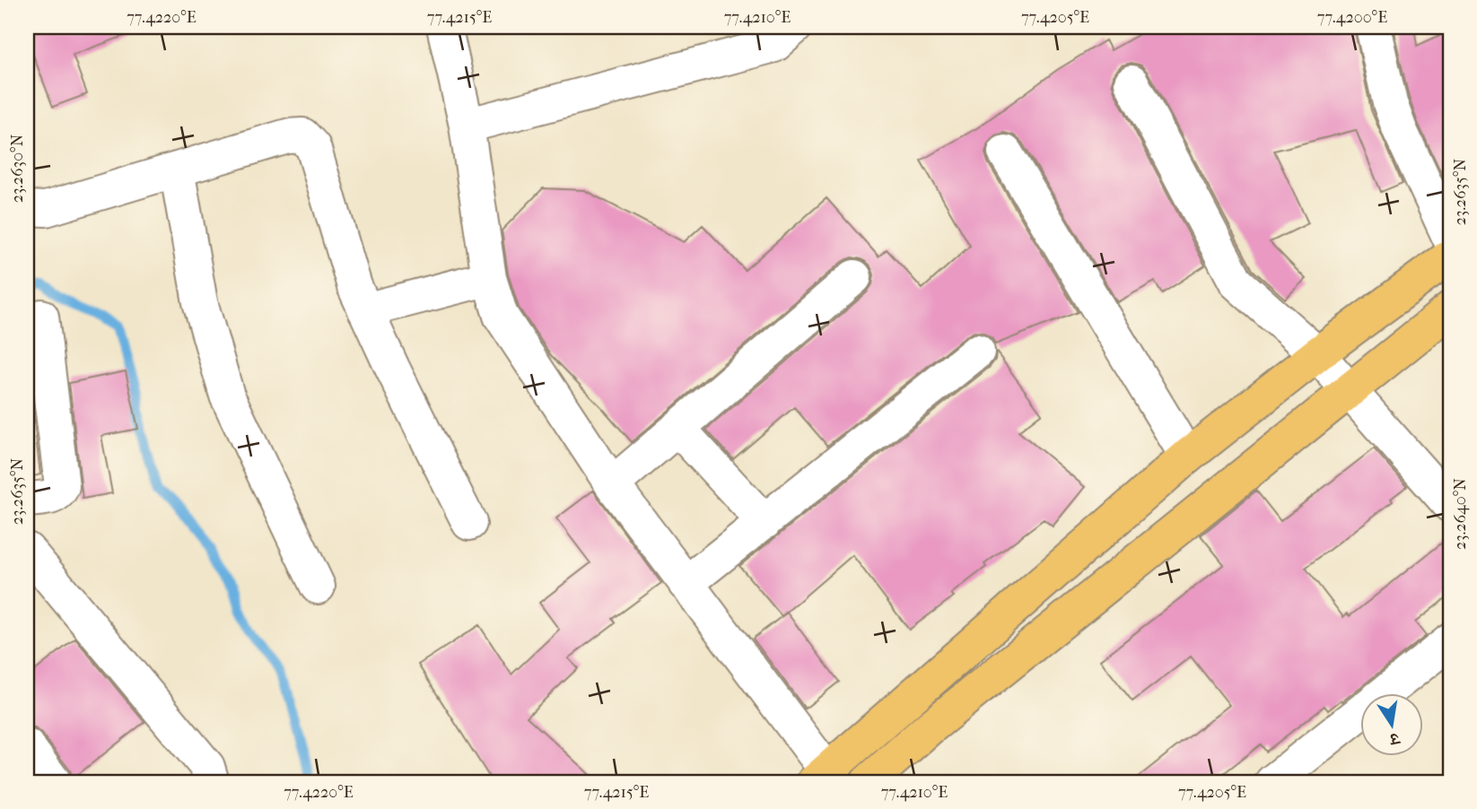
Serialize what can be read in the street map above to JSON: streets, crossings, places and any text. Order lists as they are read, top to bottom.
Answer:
{
  "north": "bottom",
  "coordinates": [
    "77.4220°E",
    "77.4215°E",
    "77.4210°E",
    "77.4205°E",
    "77.4200°E",
    "23.2630°N",
    "23.2635°N",
    "23.2640°N"
  ]
}
